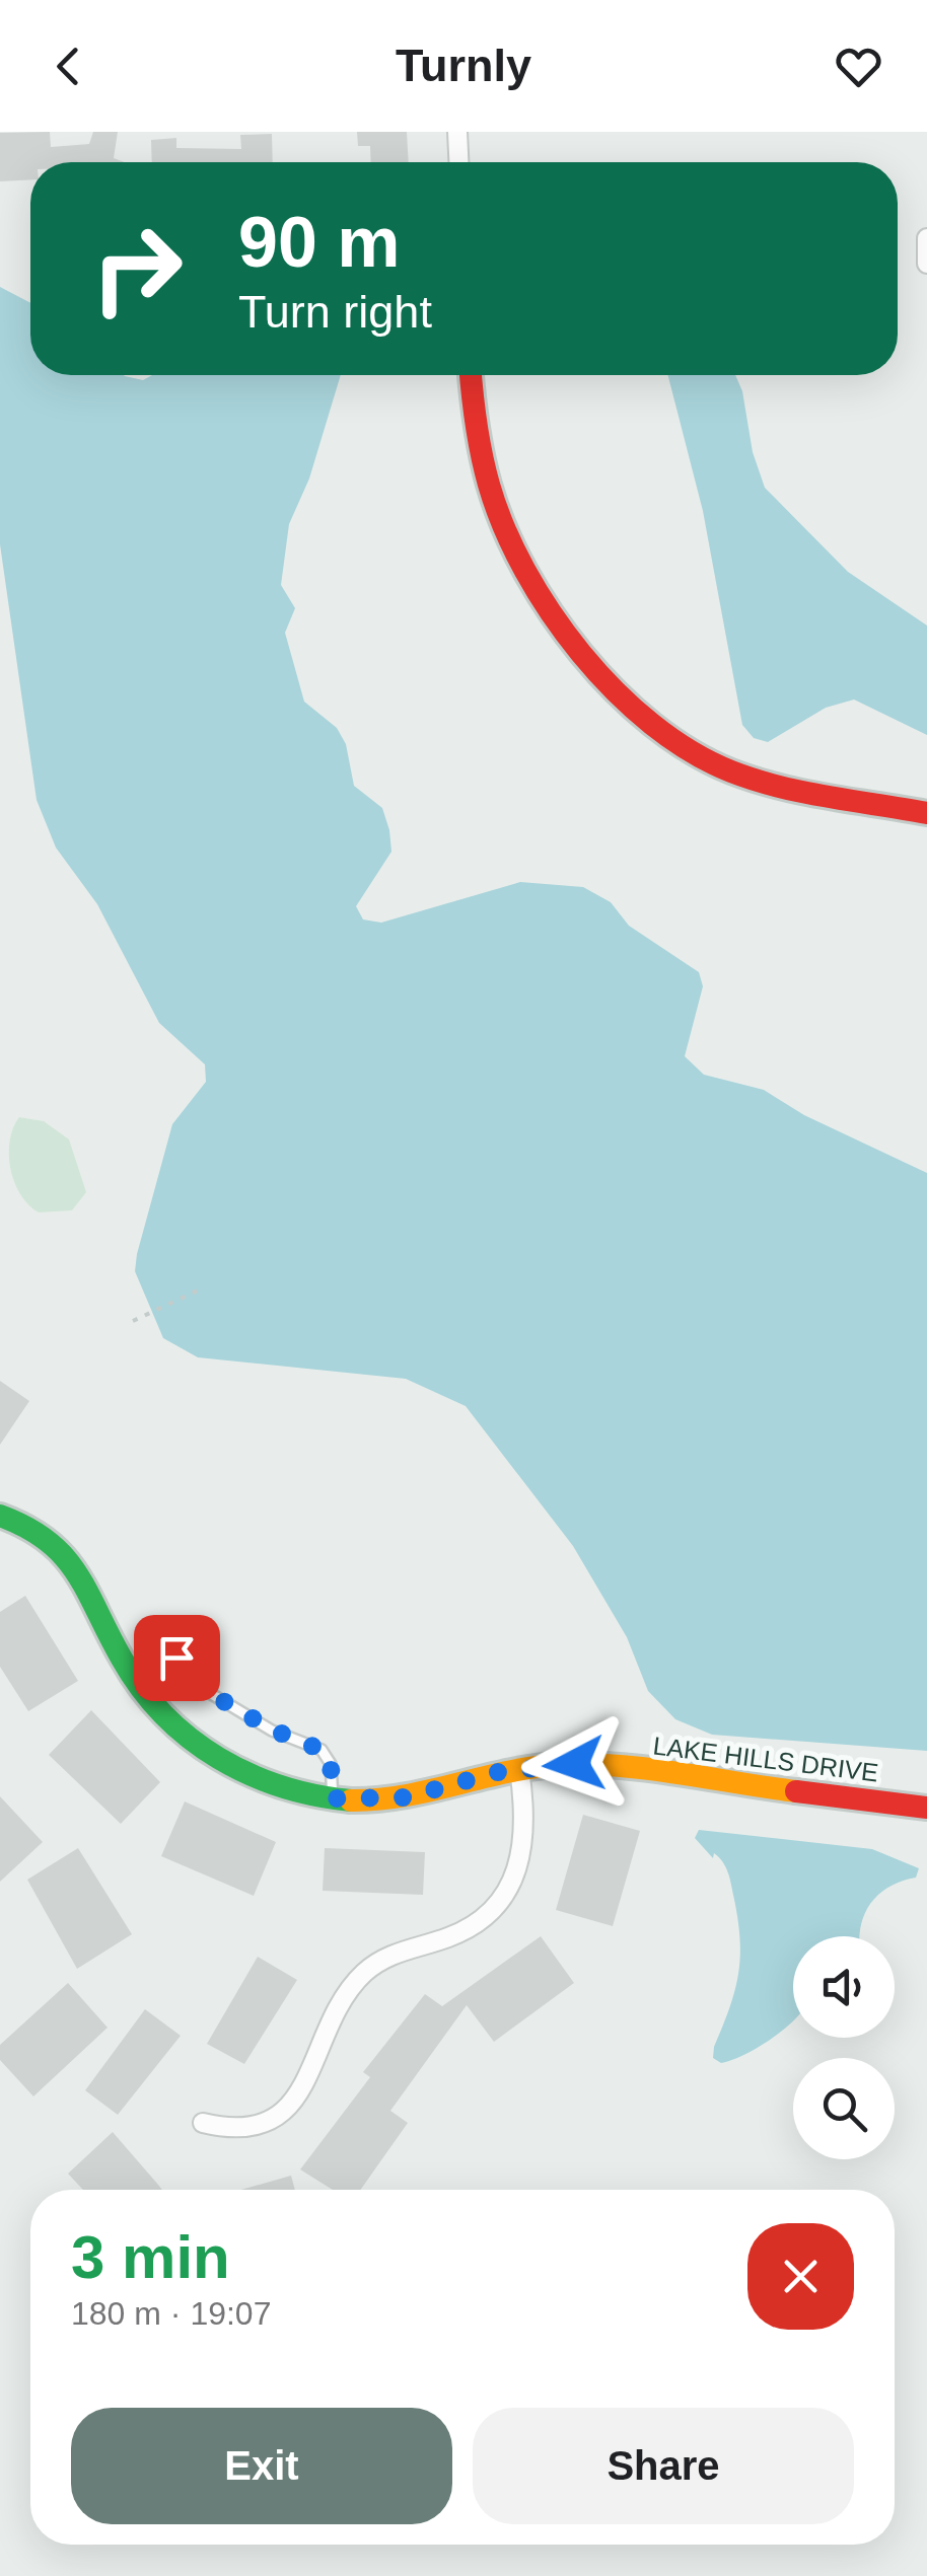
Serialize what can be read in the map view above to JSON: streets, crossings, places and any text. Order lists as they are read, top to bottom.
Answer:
{
  "streets": {
    "street": ["LAKE HILLS DRIVE"]
  },
  "page": {
    "header": "Turnly",
    "turn": ["90 m", "Turn right"],
    "heading": ["3 min", "180 m · 19:07"],
    "buttons": ["Exit", "Share"]
  }
}
